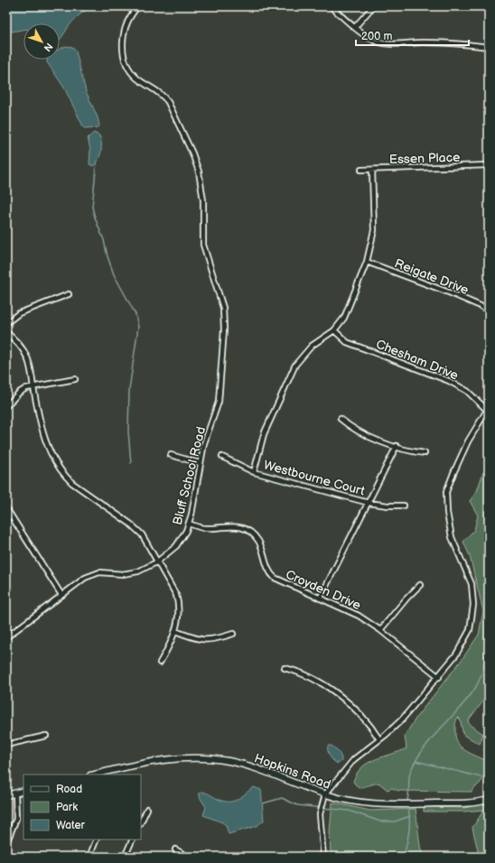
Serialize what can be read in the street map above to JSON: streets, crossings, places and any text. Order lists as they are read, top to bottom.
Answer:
{
  "streets": {
    "main road": ["Hopkins Road"],
    "street": [
      "Essen Place",
      "Reigate Drive",
      "Chesham Drive",
      "Bluff School Road",
      "Westbourne Court",
      "Croyden Drive"
    ]
  },
  "crossings": [
    ["Bluff School Road", "Croyden Drive"]
  ],
  "legend": ["Road", "Park", "Water"],
  "scale_bar": "200 m",
  "north": "bottom right"
}
